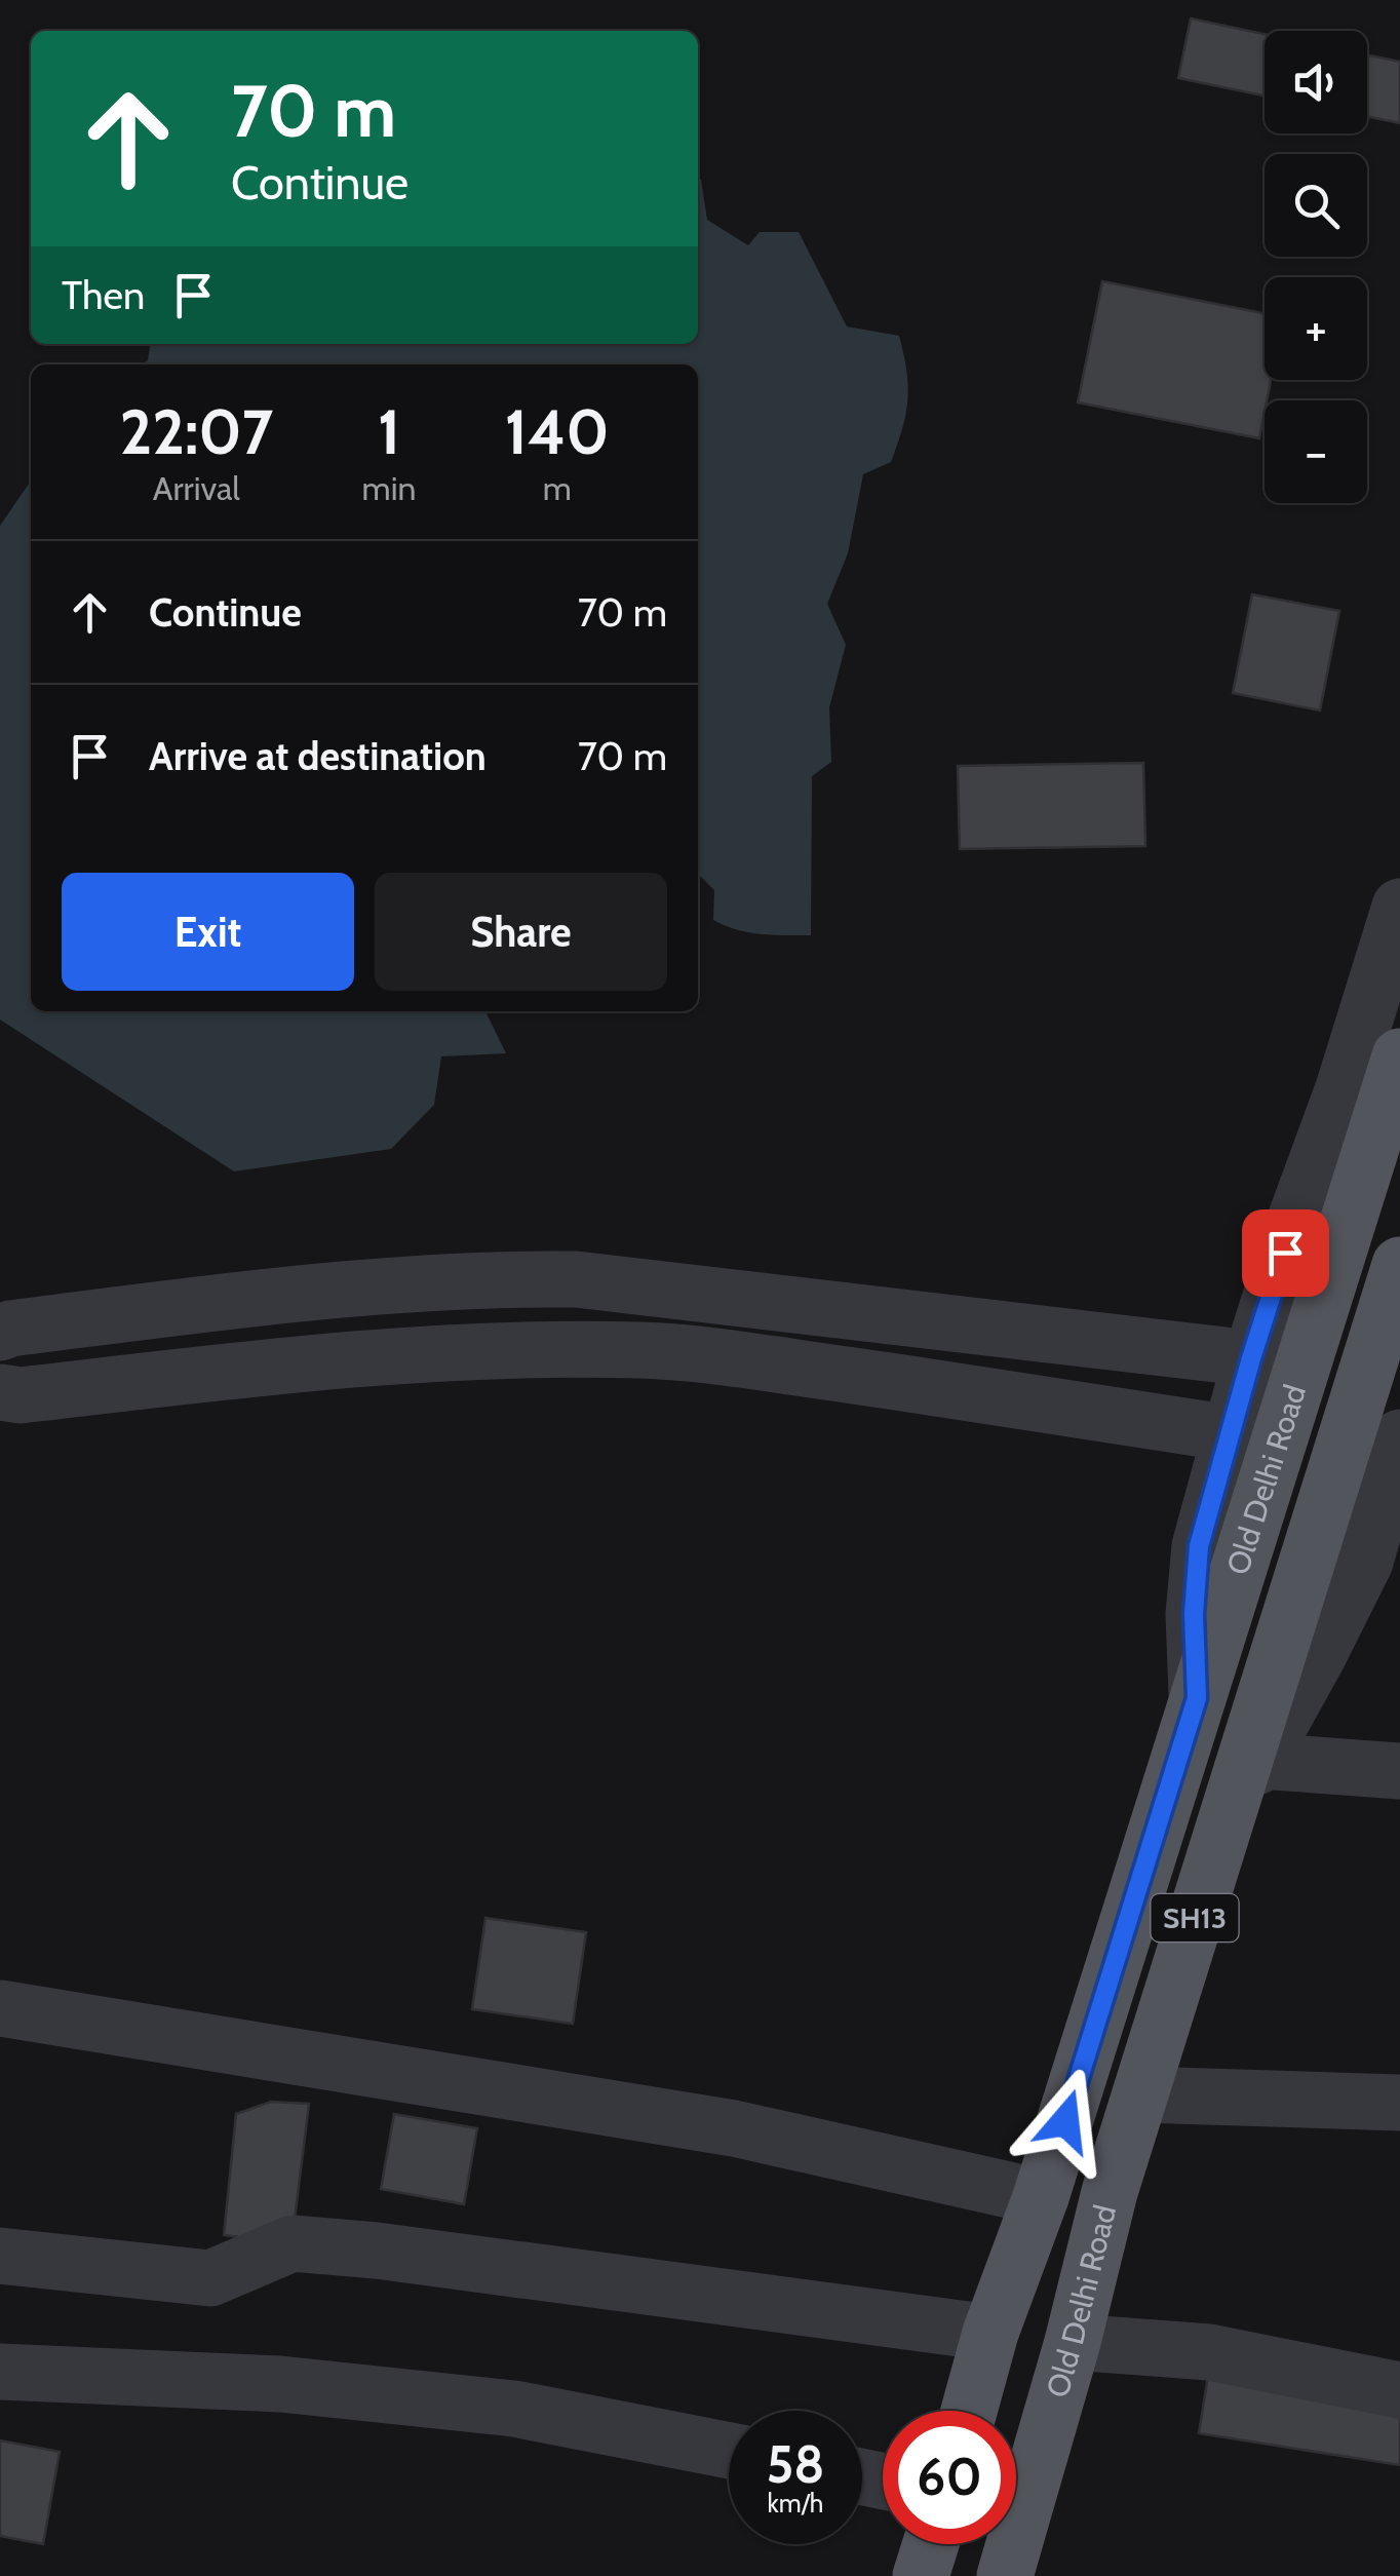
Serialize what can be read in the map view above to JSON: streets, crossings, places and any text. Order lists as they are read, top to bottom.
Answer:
{
  "streets": {
    "main road": ["Old Delhi Road", "SH13"]
  },
  "page": {
    "map_buttons": ["+", "−"],
    "turn": ["70 m", "Continue"],
    "then": "Then",
    "eta": [
      "22:07",
      "Arrival",
      "1",
      "min",
      "140",
      "m"
    ],
    "list": [
      {
        "name": "Continue",
        "value": "70 m"
      },
      {
        "name": "Arrive at destination",
        "value": "70 m"
      }
    ],
    "buttons": ["Exit", "Share"],
    "speed": "58 km/h",
    "limit": "60"
  }
}
